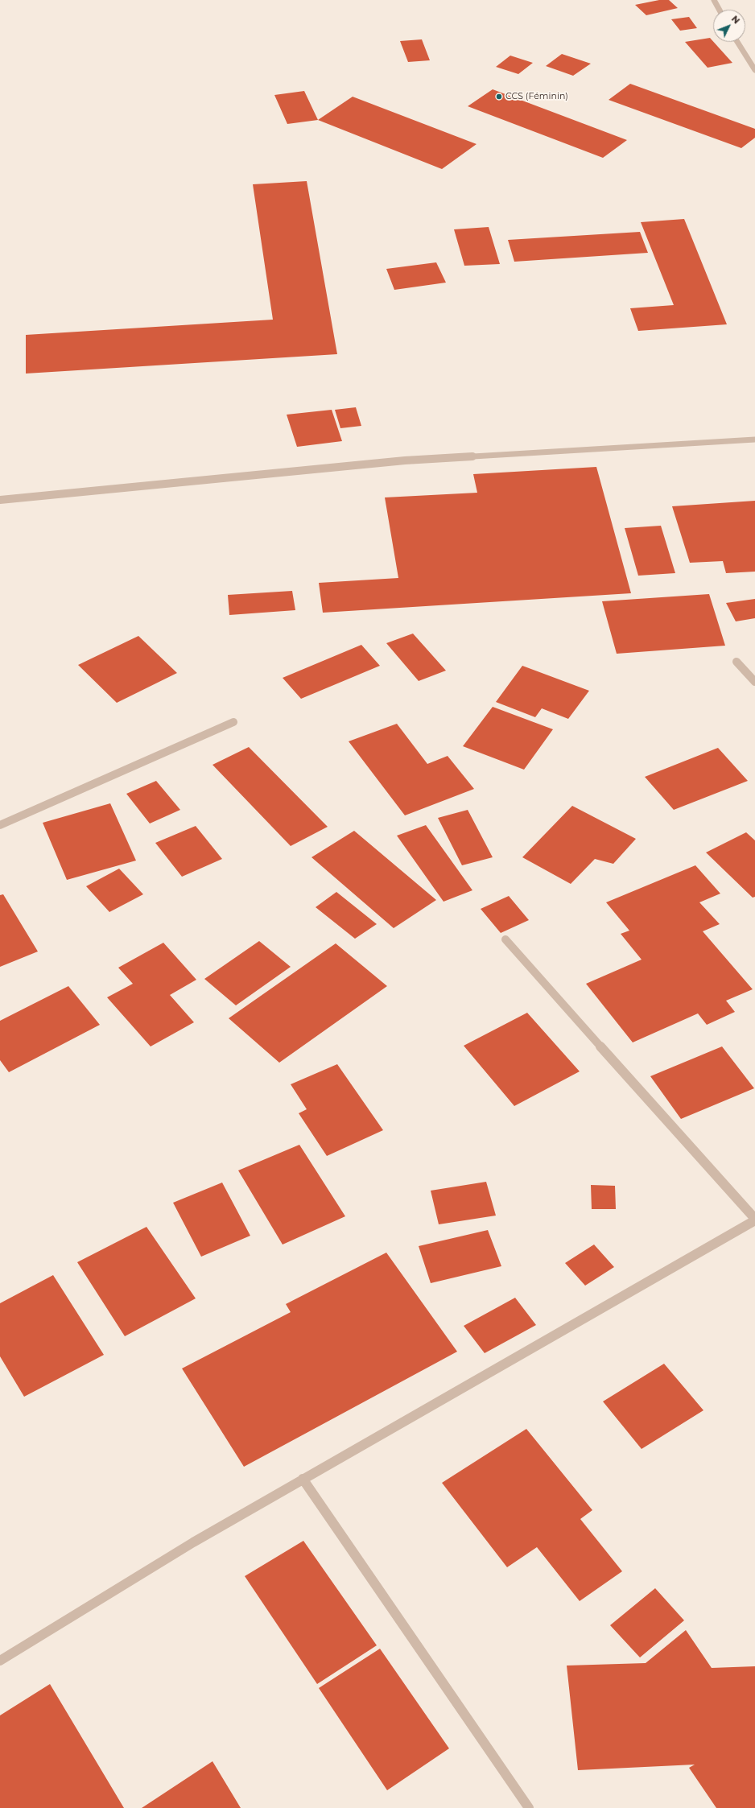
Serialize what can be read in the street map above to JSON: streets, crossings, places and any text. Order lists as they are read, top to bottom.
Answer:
{
  "places": ["CCS (Féminin)"],
  "north": "top right"
}
